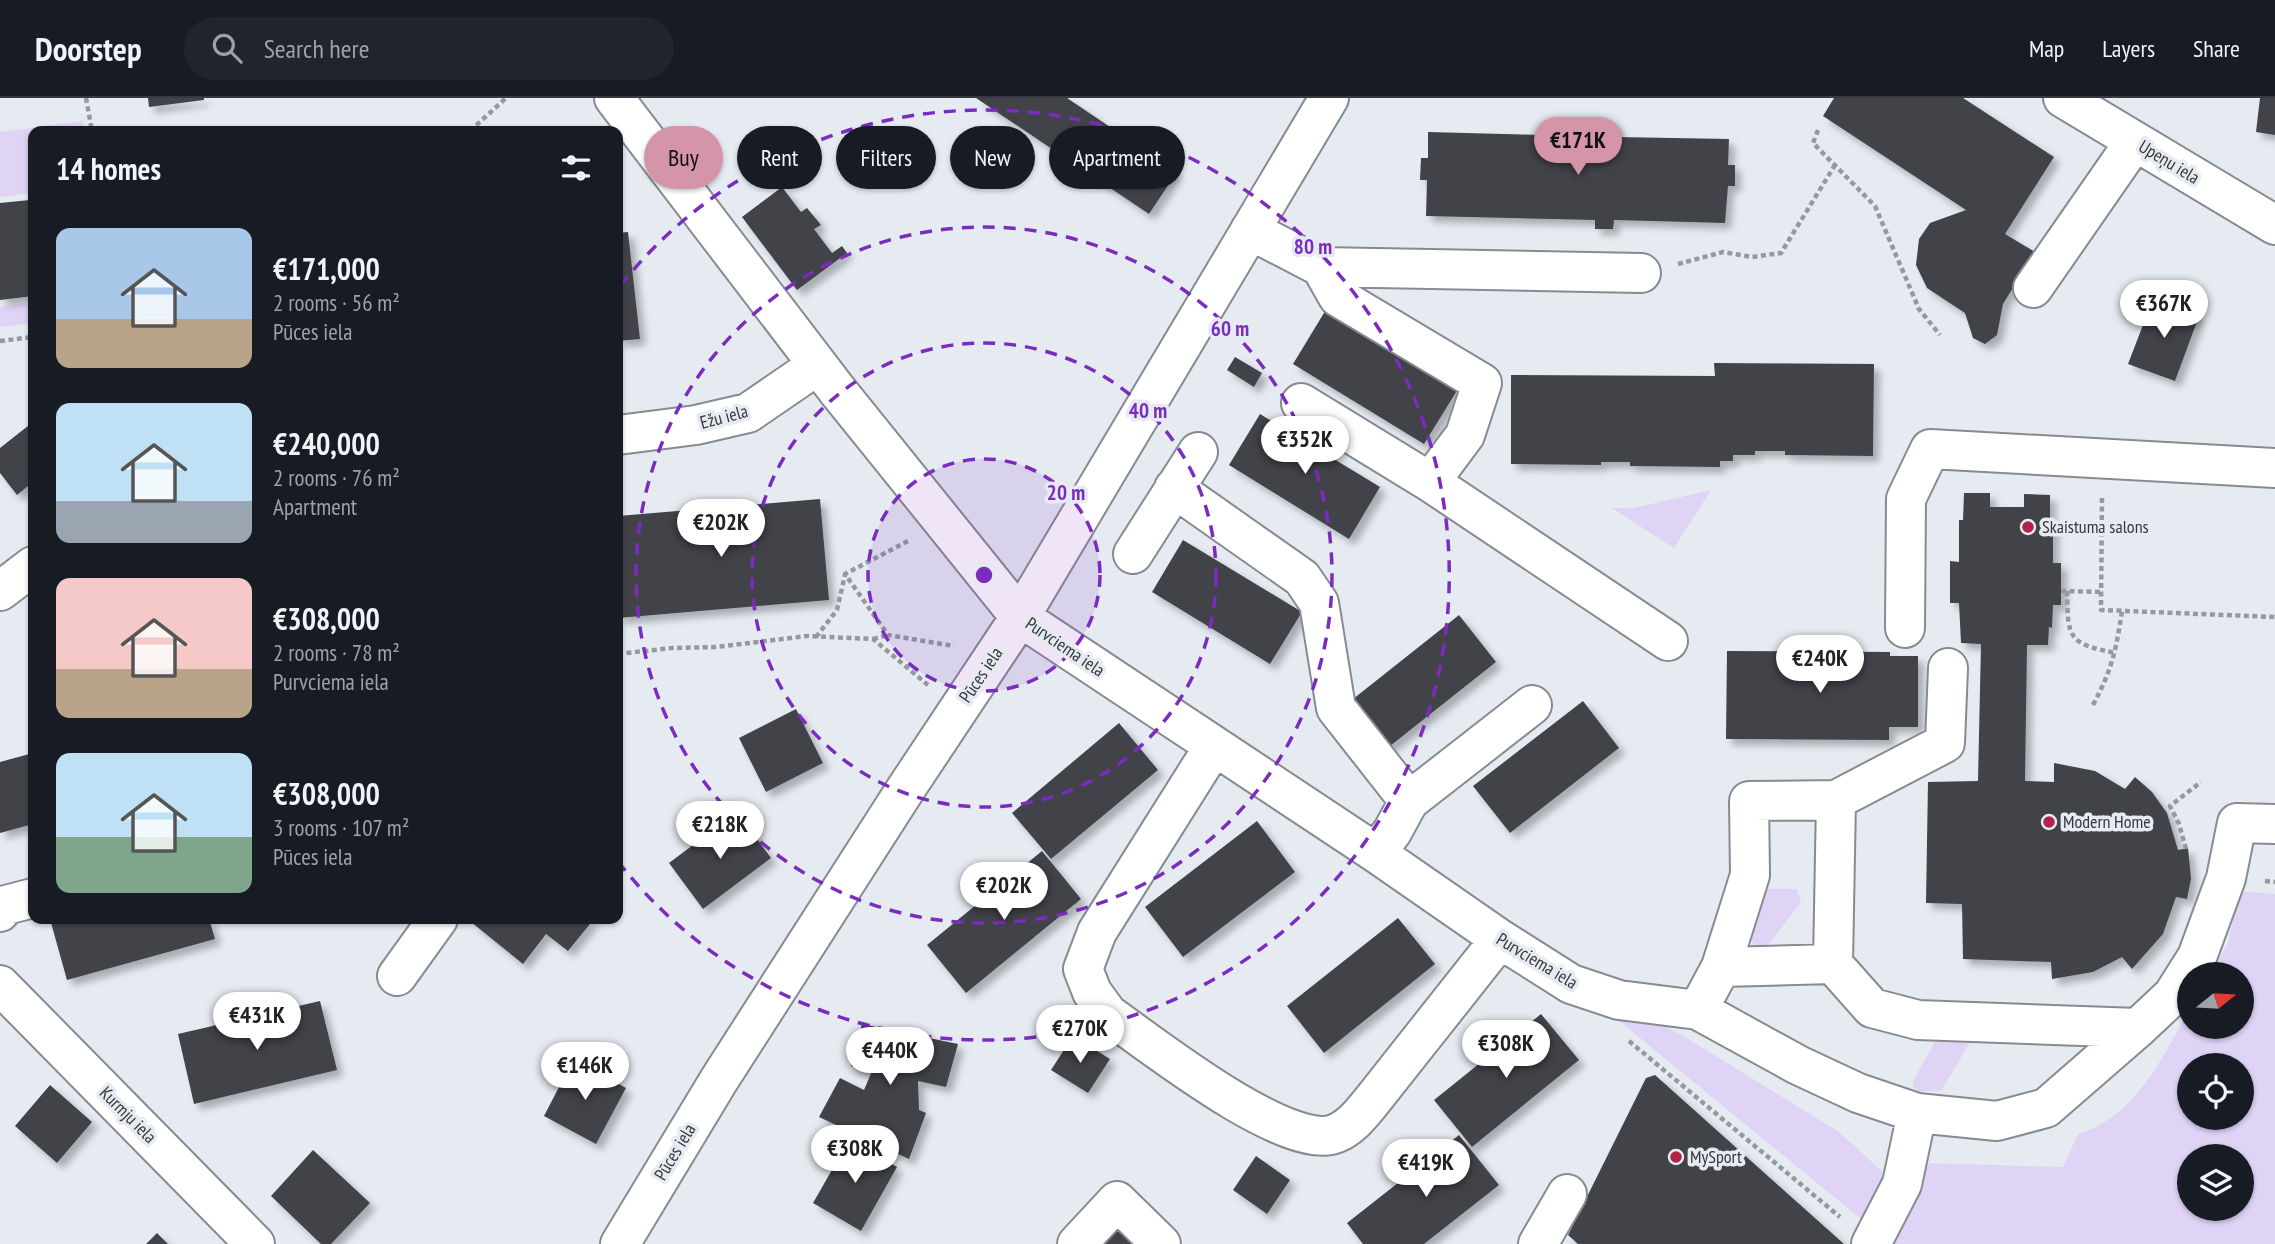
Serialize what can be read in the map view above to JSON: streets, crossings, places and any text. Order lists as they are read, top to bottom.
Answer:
{
  "streets": {
    "street": [
      "Upeņu iela",
      "Ežu iela",
      "Purvciema iela",
      "Pūces iela",
      "Kurmju iela"
    ]
  },
  "crossings": [
    ["Ežu iela", "Purvciema iela"],
    ["Purvciema iela", "Pūces iela"]
  ],
  "places": ["Skaistuma salons", "Modern Home", "MySport"],
  "north": "right",
  "page": {
    "header": "Doorstep",
    "search": "Search here",
    "nav": ["Map", "Layers", "Share"],
    "price": [
      "€171K",
      "€367K",
      "€352K",
      "€202K",
      "€240K",
      "€218K",
      "€202K",
      "€431K",
      "€270K",
      "€308K",
      "€440K",
      "€146K",
      "€308K",
      "€419K"
    ],
    "chip": [
      "Buy",
      "Rent",
      "Filters",
      "New",
      "Apartment"
    ],
    "heading": "14 homes",
    "list": [
      {
        "name": "€171,000",
        "note": "2 rooms · 56 m² · Pūces iela"
      },
      {
        "name": "€240,000",
        "note": "2 rooms · 76 m² · Apartment"
      },
      {
        "name": "€308,000",
        "note": "2 rooms · 78 m² · Purvciema iela"
      },
      {
        "name": "€308,000",
        "note": "3 rooms · 107 m² · Pūces iela"
      }
    ]
  },
  "rings": [
    "80 m",
    "60 m",
    "40 m",
    "20 m"
  ]
}
